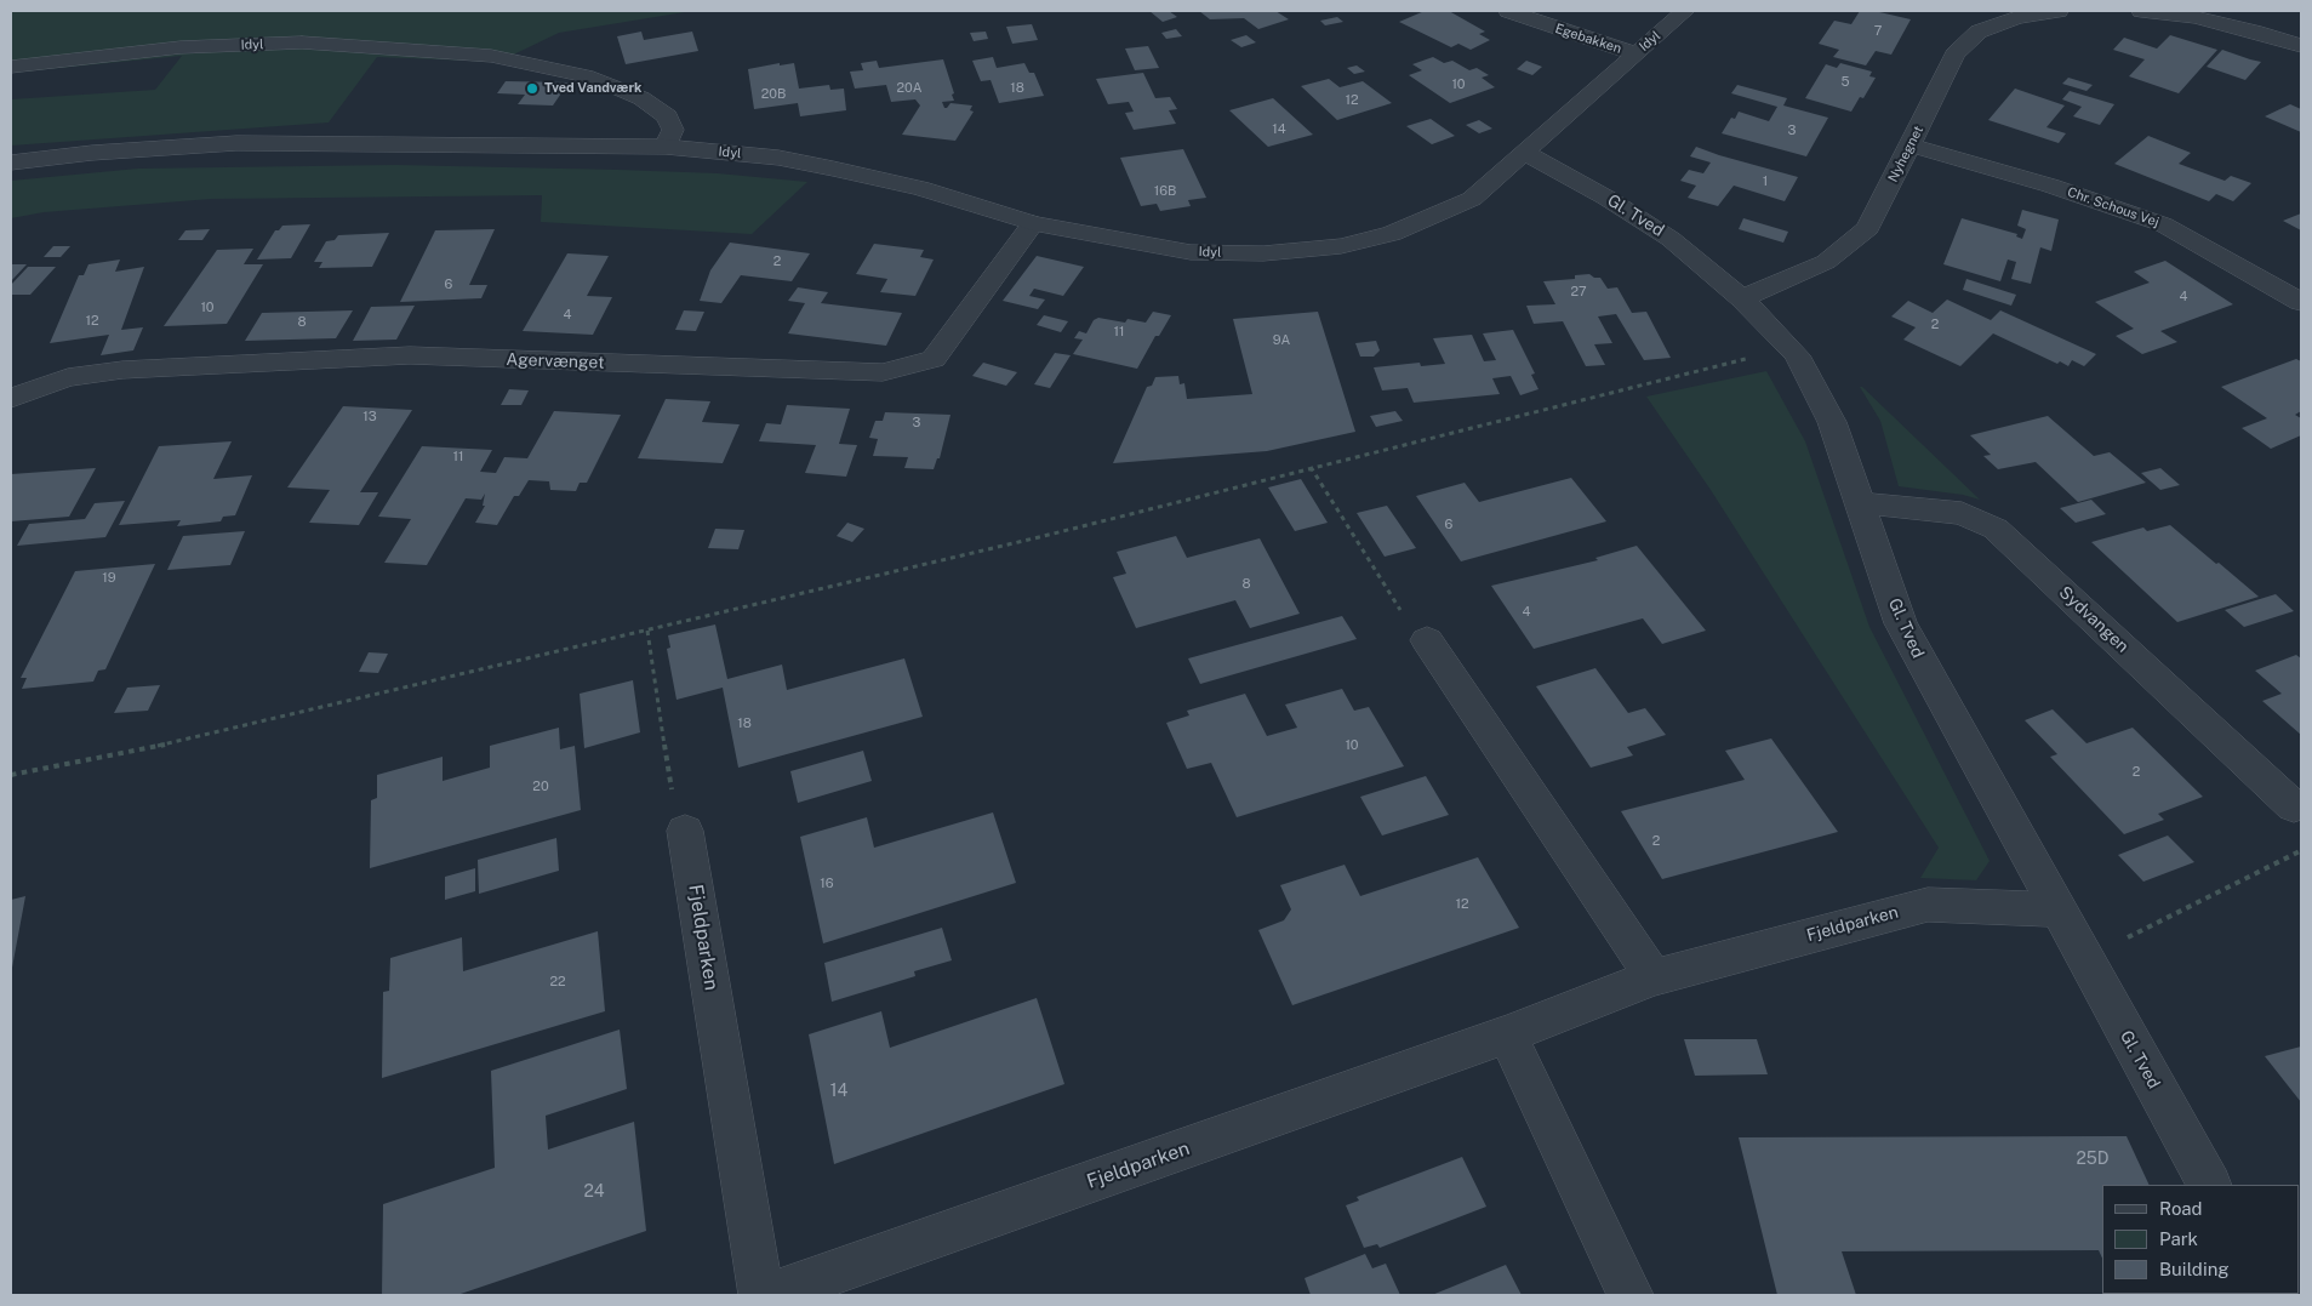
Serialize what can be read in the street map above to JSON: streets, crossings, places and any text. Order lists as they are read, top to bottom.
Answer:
{
  "streets": {
    "street": [
      "Egebakken",
      "Idyl",
      "Nyhegnet",
      "Chr. Schous Vej",
      "Gl. Tved",
      "Agervænget",
      "Sydvangen",
      "Fjeldparken"
    ]
  },
  "crossings": [
    ["Egebakken", "Idyl"],
    ["Idyl", "Gl. Tved"],
    ["Idyl", "Agervænget"],
    ["Nyhegnet", "Chr. Schous Vej"],
    ["Nyhegnet", "Gl. Tved"],
    ["Gl. Tved", "Sydvangen"],
    ["Gl. Tved", "Fjeldparken"]
  ],
  "places": ["Tved Vandværk"],
  "house_numbers": [
    "7",
    "5",
    "10",
    "20A",
    "18",
    "20B",
    "12",
    "14",
    "3",
    "1",
    "16B",
    "2",
    "6",
    "27",
    "4",
    "10",
    "4",
    "12",
    "8",
    "2",
    "11",
    "9A",
    "13",
    "3",
    "11",
    "6",
    "19",
    "8",
    "4",
    "18",
    "10",
    "2",
    "20",
    "2",
    "16",
    "12",
    "22",
    "14",
    "25D",
    "24"
  ],
  "legend": ["Road", "Park", "Building"]
}
